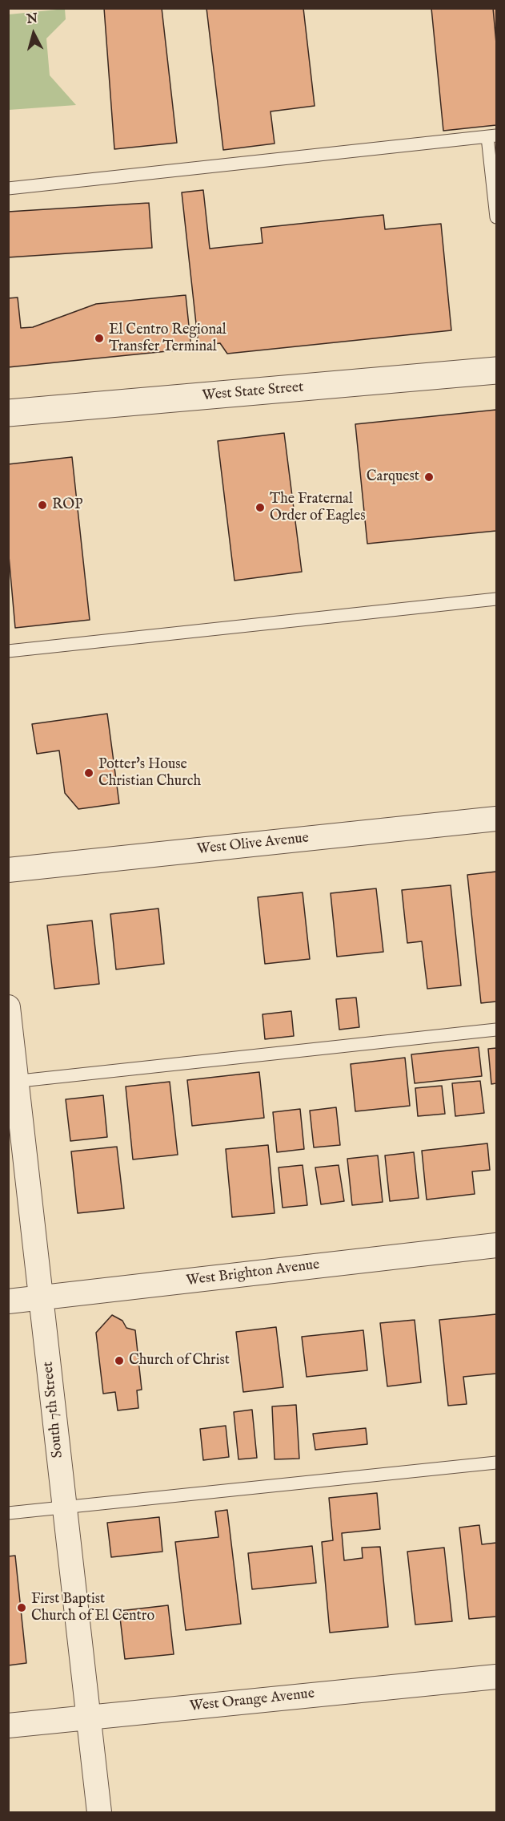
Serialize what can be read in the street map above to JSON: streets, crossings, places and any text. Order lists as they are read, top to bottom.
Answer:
{
  "streets": {
    "street": [
      "West State Street",
      "West Olive Avenue",
      "West Brighton Avenue",
      "South 7th Street",
      "West Orange Avenue"
    ]
  },
  "crossings": [
    ["West Brighton Avenue", "South 7th Street"],
    ["South 7th Street", "West Orange Avenue"]
  ],
  "places": [
    "El Centro Regional Transfer Terminal",
    "Carquest",
    "ROP",
    "The Fraternal Order of Eagles",
    "Potter's House Christian Church",
    "Church of Christ",
    "First Baptist Church of El Centro"
  ],
  "north": "top"
}
